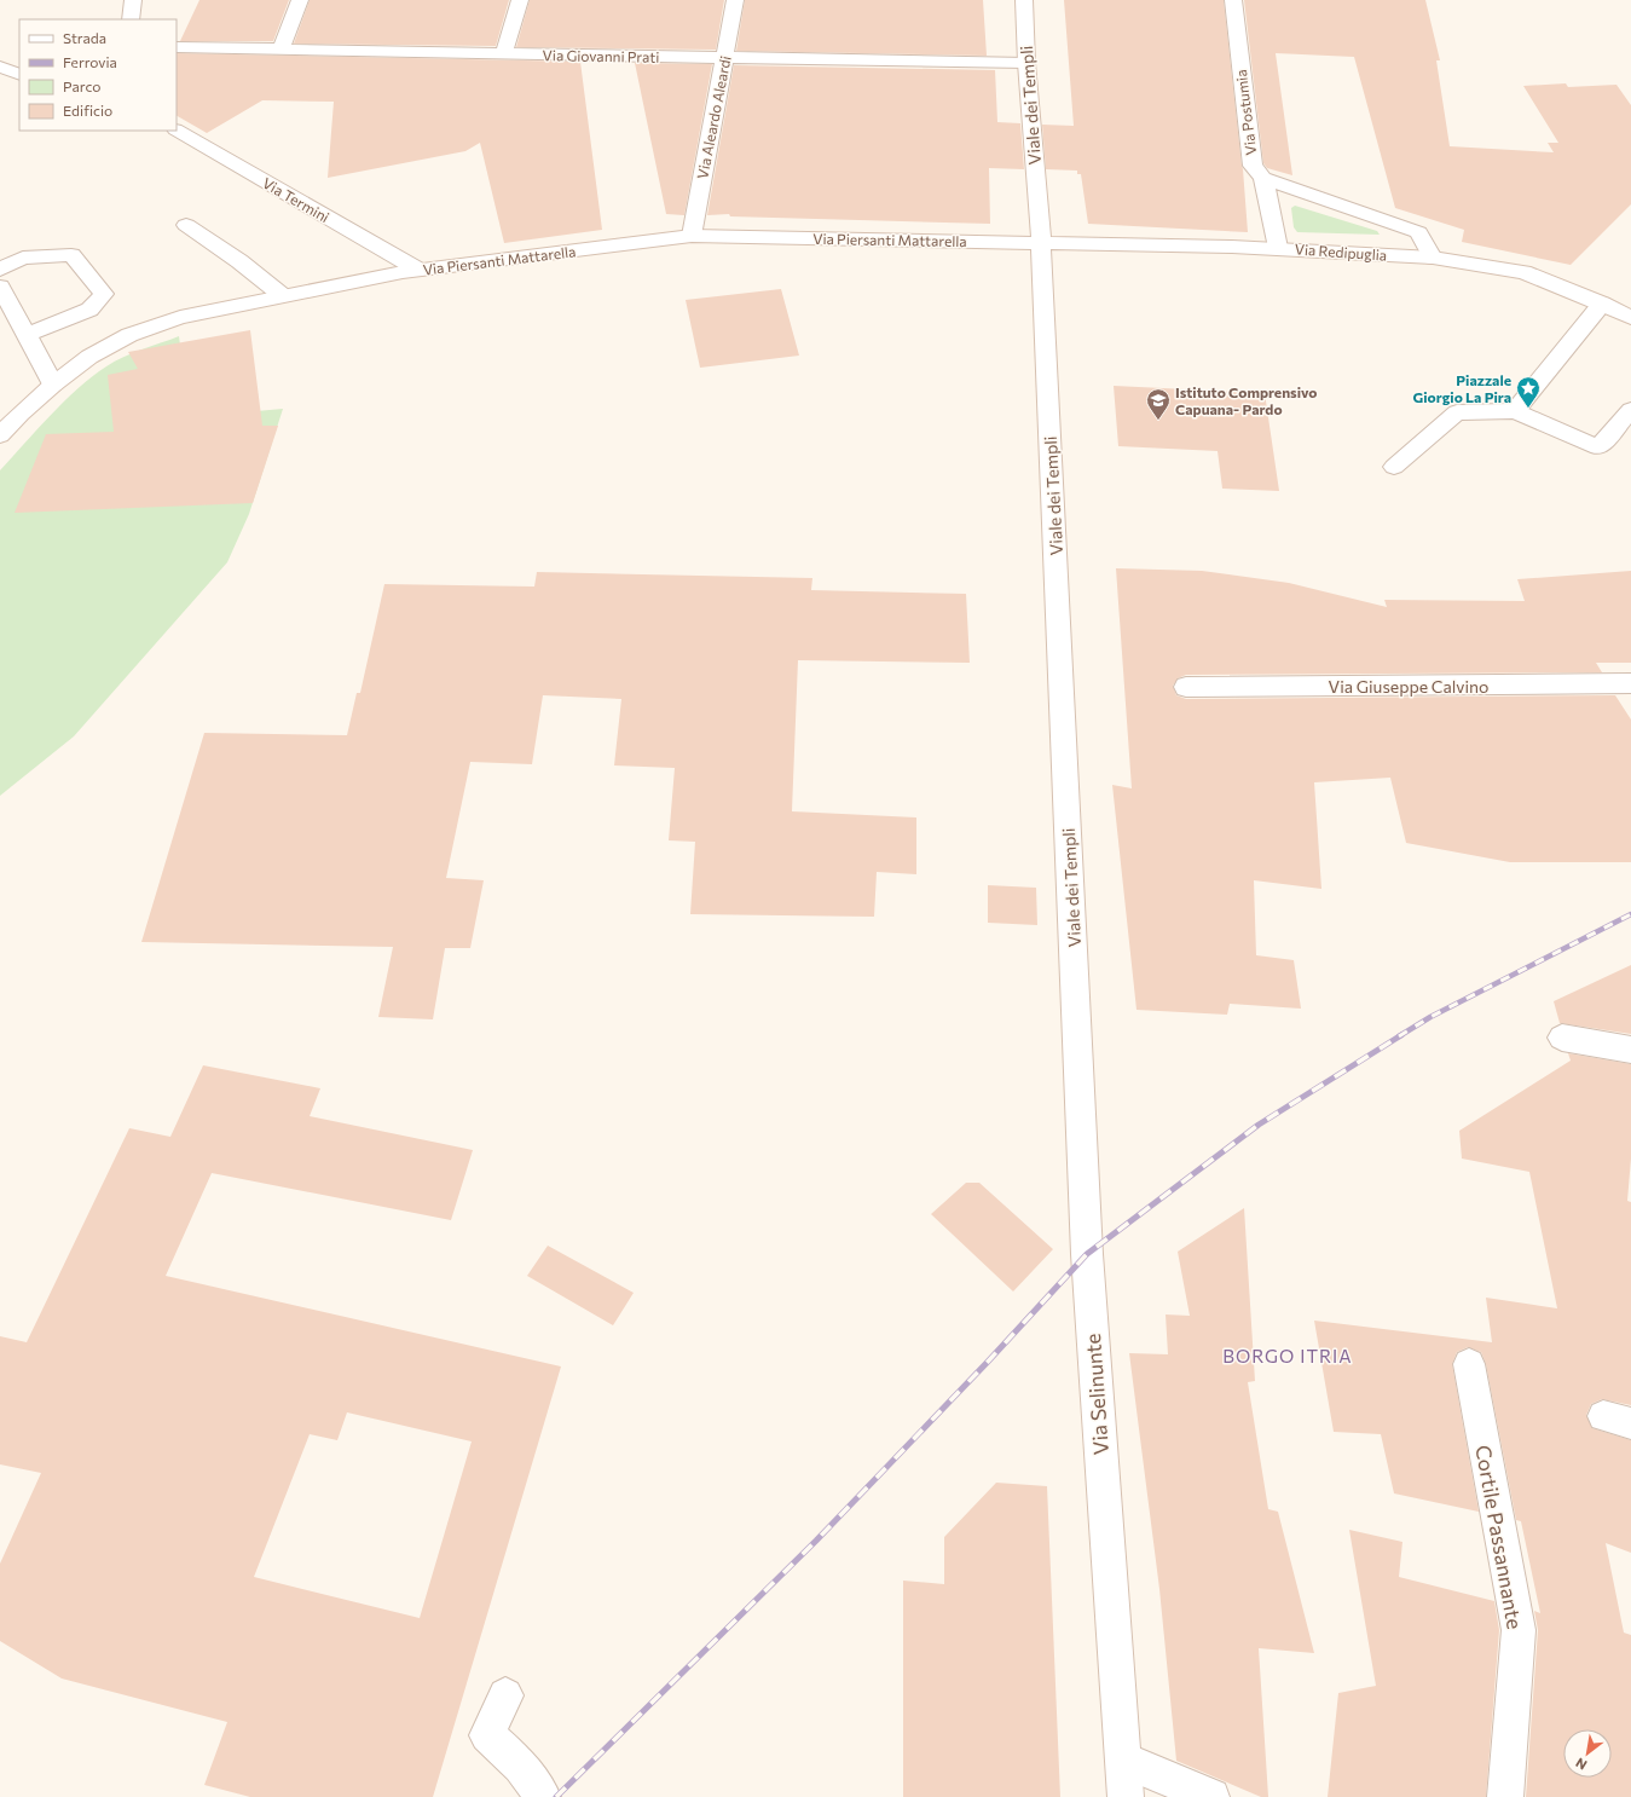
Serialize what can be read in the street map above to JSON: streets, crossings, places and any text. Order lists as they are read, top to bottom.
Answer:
{
  "streets": {
    "street": [
      "Via Giovanni Prati",
      "Viale dei Templi",
      "Via Postumia",
      "Via Aleardo Aleardi",
      "Via Termini",
      "Via Piersanti Mattarella",
      "Via Redipuglia",
      "Via Giuseppe Calvino",
      "Via Selinunte",
      "Cortile Passannante"
    ]
  },
  "crossings": [
    ["Via Giovanni Prati", "Viale dei Templi"],
    ["Via Giovanni Prati", "Via Aleardo Aleardi"],
    ["Viale dei Templi", "Via Piersanti Mattarella"],
    ["Viale dei Templi", "Via Redipuglia"],
    ["Viale dei Templi", "Via Selinunte"],
    ["Via Postumia", "Via Redipuglia"],
    ["Via Aleardo Aleardi", "Via Piersanti Mattarella"],
    ["Via Termini", "Via Piersanti Mattarella"],
    ["Via Piersanti Mattarella", "Via Redipuglia"]
  ],
  "districts": ["BORGO ITRIA"],
  "places": {
    "place": ["Piazzale Giorgio La Pira"],
    "school or university": ["Istituto Comprensivo Capuana- Pardo"]
  },
  "legend": [
    "Strada",
    "Ferrovia",
    "Parco",
    "Edificio"
  ],
  "north": "bottom left"
}
